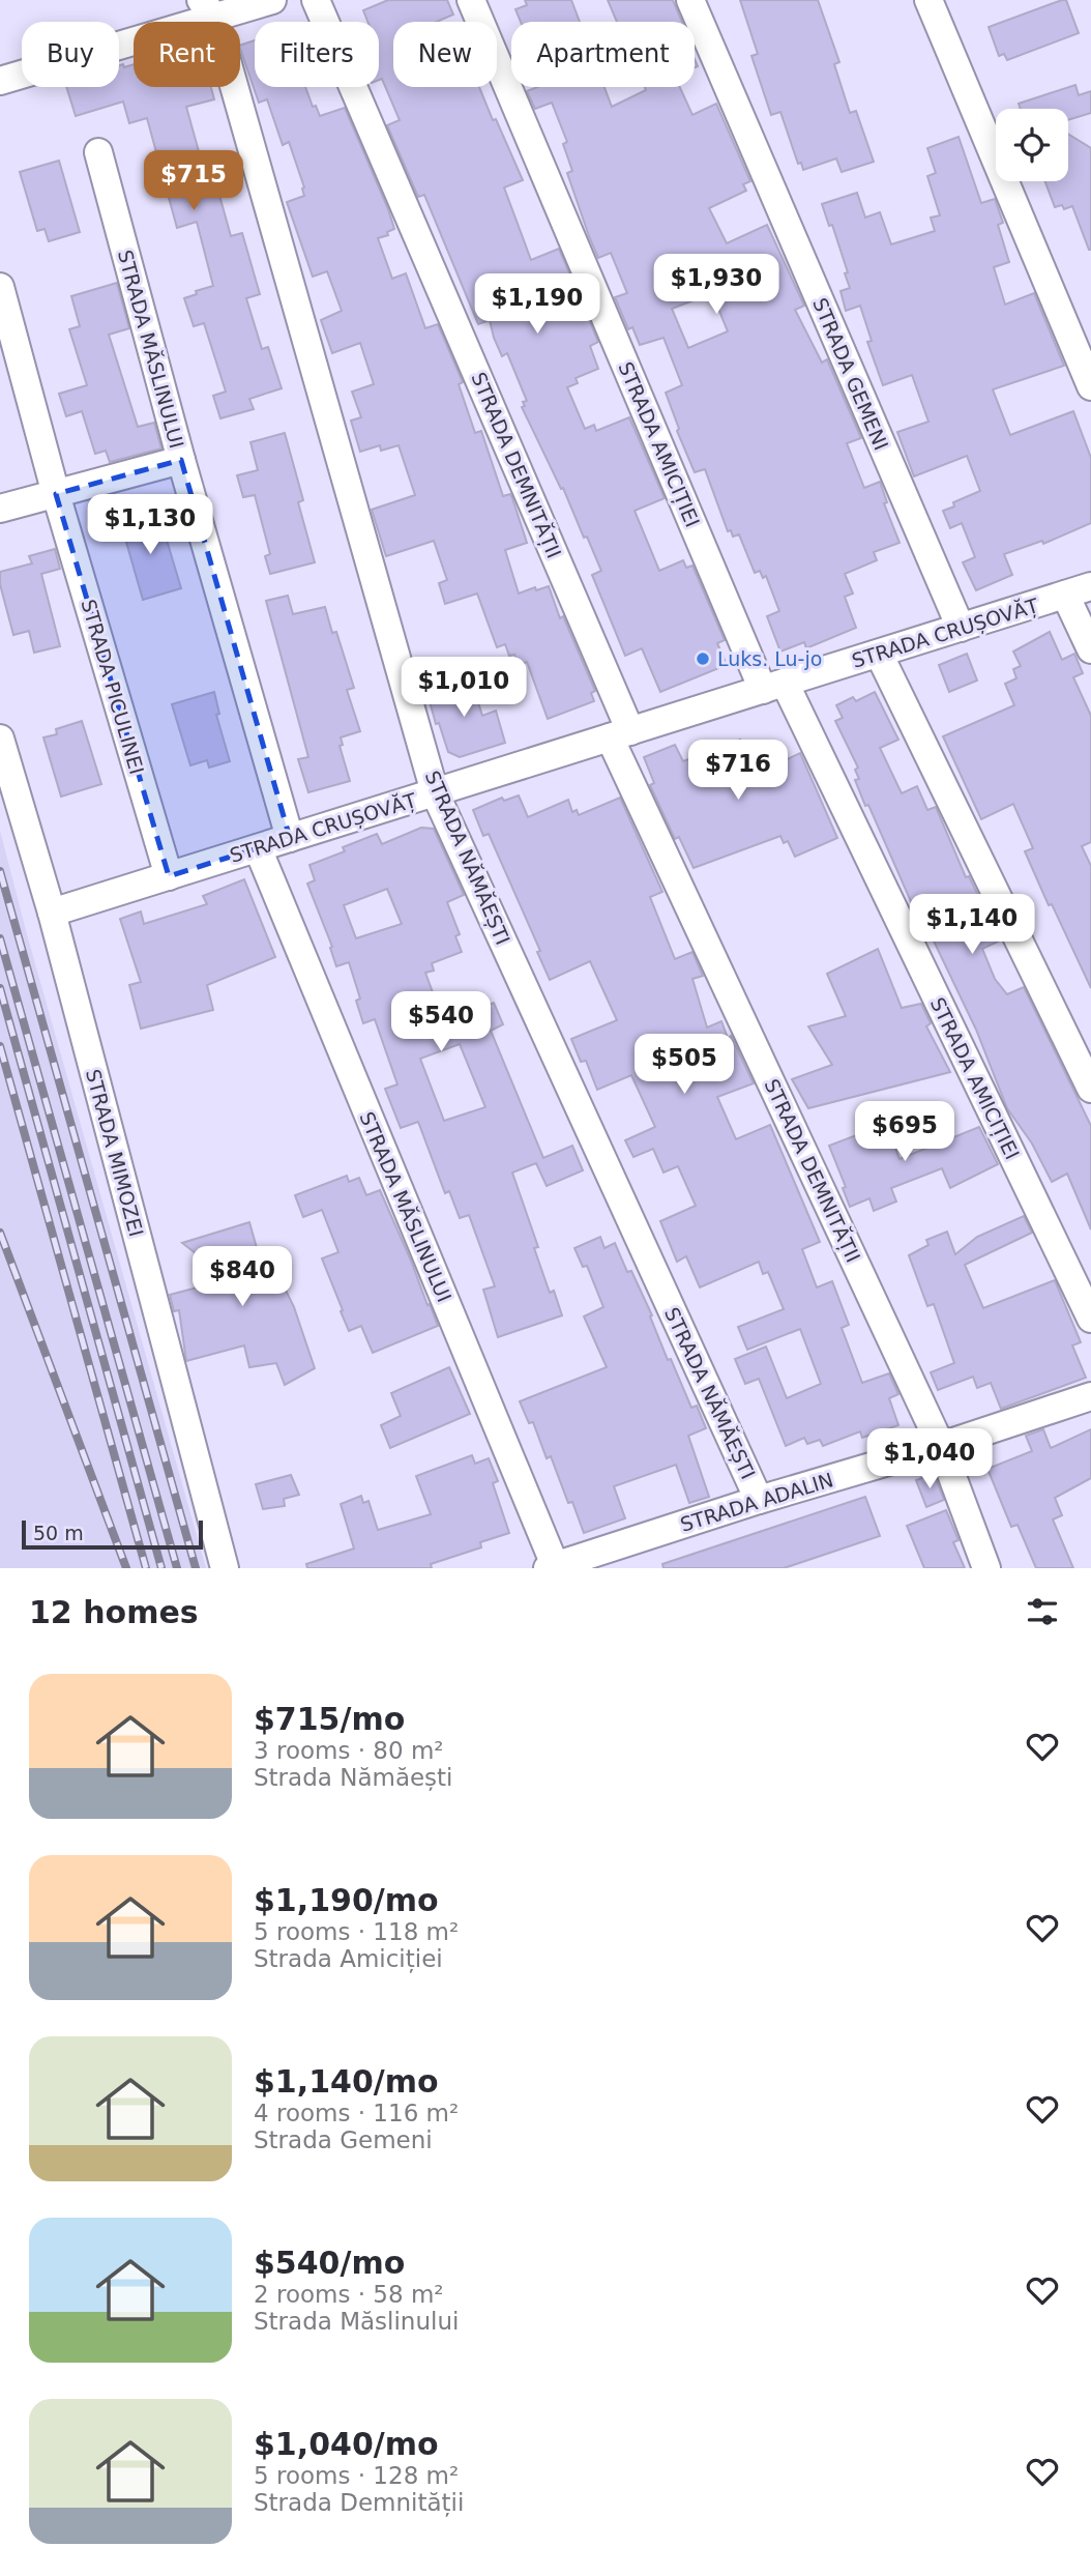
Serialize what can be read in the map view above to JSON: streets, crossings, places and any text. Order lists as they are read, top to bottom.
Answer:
{
  "streets": {
    "street": [
      "STRADA MĂSLINULUI",
      "STRADA GEMENI",
      "STRADA AMICIȚIEI",
      "STRADA DEMNITĂȚII",
      "STRADA CRUȘOVĂȚ",
      "STRADA PICULINEI",
      "STRADA NĂMĂEȘTI",
      "STRADA MIMOZEI",
      "STRADA ADALIN"
    ]
  },
  "crossings": [
    ["STRADA MĂSLINULUI", "STRADA CRUȘOVĂȚ"],
    ["STRADA MĂSLINULUI", "STRADA ADALIN"],
    ["STRADA GEMENI", "STRADA CRUȘOVĂȚ"],
    ["STRADA AMICIȚIEI", "STRADA CRUȘOVĂȚ"],
    ["STRADA DEMNITĂȚII", "STRADA CRUȘOVĂȚ"],
    ["STRADA DEMNITĂȚII", "STRADA ADALIN"],
    ["STRADA CRUȘOVĂȚ", "STRADA PICULINEI"],
    ["STRADA CRUȘOVĂȚ", "STRADA NĂMĂEȘTI"],
    ["STRADA CRUȘOVĂȚ", "STRADA MIMOZEI"],
    ["STRADA NĂMĂEȘTI", "STRADA ADALIN"]
  ],
  "places": ["Luks. Lu-jo"],
  "scale_bar": "50 m",
  "page": {
    "chip": [
      "Buy",
      "Rent",
      "Filters",
      "New",
      "Apartment"
    ],
    "price": [
      "$715",
      "$1,930",
      "$1,190",
      "$1,130",
      "$1,010",
      "$716",
      "$1,140",
      "$540",
      "$505",
      "$695",
      "$840",
      "$1,040"
    ],
    "scale": "50 m",
    "heading": "12 homes",
    "list": [
      {
        "name": "$715/mo",
        "note": "3 rooms · 80 m² · Strada Nămăești"
      },
      {
        "name": "$1,190/mo",
        "note": "5 rooms · 118 m² · Strada Amiciției"
      },
      {
        "name": "$1,140/mo",
        "note": "4 rooms · 116 m² · Strada Gemeni"
      },
      {
        "name": "$540/mo",
        "note": "2 rooms · 58 m² · Strada Măslinului"
      },
      {
        "name": "$1,040/mo",
        "note": "5 rooms · 128 m² · Strada Demnității"
      }
    ]
  }
}
